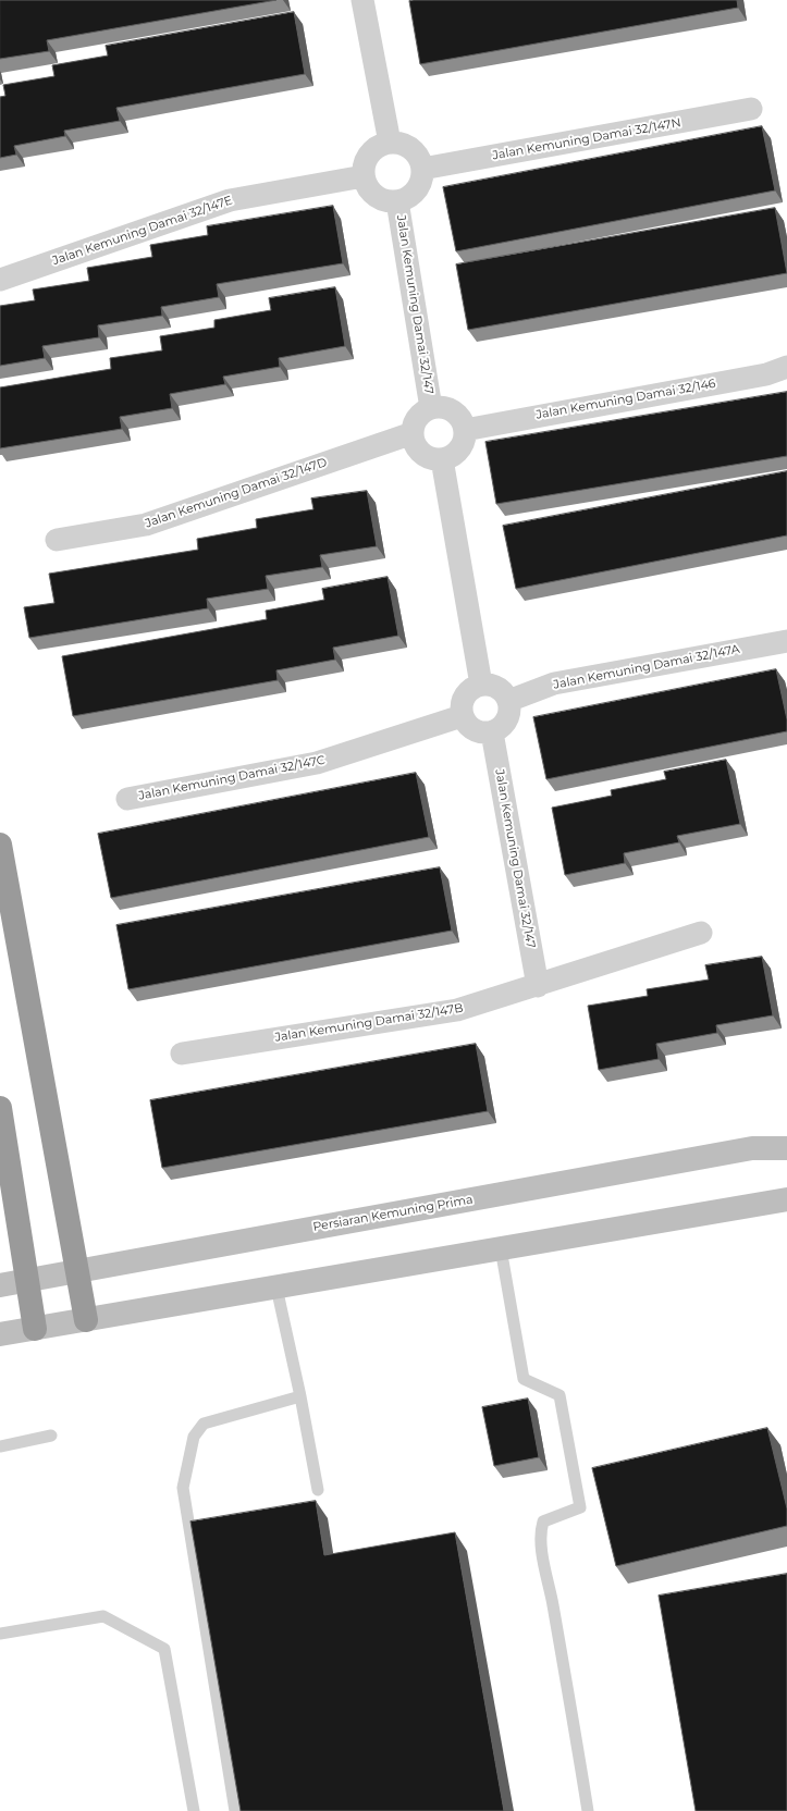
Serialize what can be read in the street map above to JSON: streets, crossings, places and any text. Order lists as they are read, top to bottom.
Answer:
{
  "streets": {
    "street": [
      "Jalan Kemuning Damai 32/147N",
      "Jalan Kemuning Damai 32/147E",
      "Jalan Kemuning Damai 32/147",
      "Jalan Kemuning Damai 32/146",
      "Jalan Kemuning Damai 32/147D",
      "Jalan Kemuning Damai 32/147A",
      "Jalan Kemuning Damai 32/147C",
      "Jalan Kemuning Damai 32/147B",
      "Persiaran Kemuning Prima"
    ]
  },
  "crossings": [
    ["Jalan Kemuning Damai 32/147N", "Jalan Kemuning Damai 32/147E"],
    ["Jalan Kemuning Damai 32/147N", "Jalan Kemuning Damai 32/147"],
    ["Jalan Kemuning Damai 32/147E", "Jalan Kemuning Damai 32/147"],
    ["Jalan Kemuning Damai 32/147", "Jalan Kemuning Damai 32/146"],
    ["Jalan Kemuning Damai 32/147", "Jalan Kemuning Damai 32/147D"],
    ["Jalan Kemuning Damai 32/147", "Jalan Kemuning Damai 32/147A"],
    ["Jalan Kemuning Damai 32/147", "Jalan Kemuning Damai 32/147C"],
    ["Jalan Kemuning Damai 32/147", "Jalan Kemuning Damai 32/147B"],
    ["Jalan Kemuning Damai 32/146", "Jalan Kemuning Damai 32/147D"],
    ["Jalan Kemuning Damai 32/147A", "Jalan Kemuning Damai 32/147C"]
  ]
}
